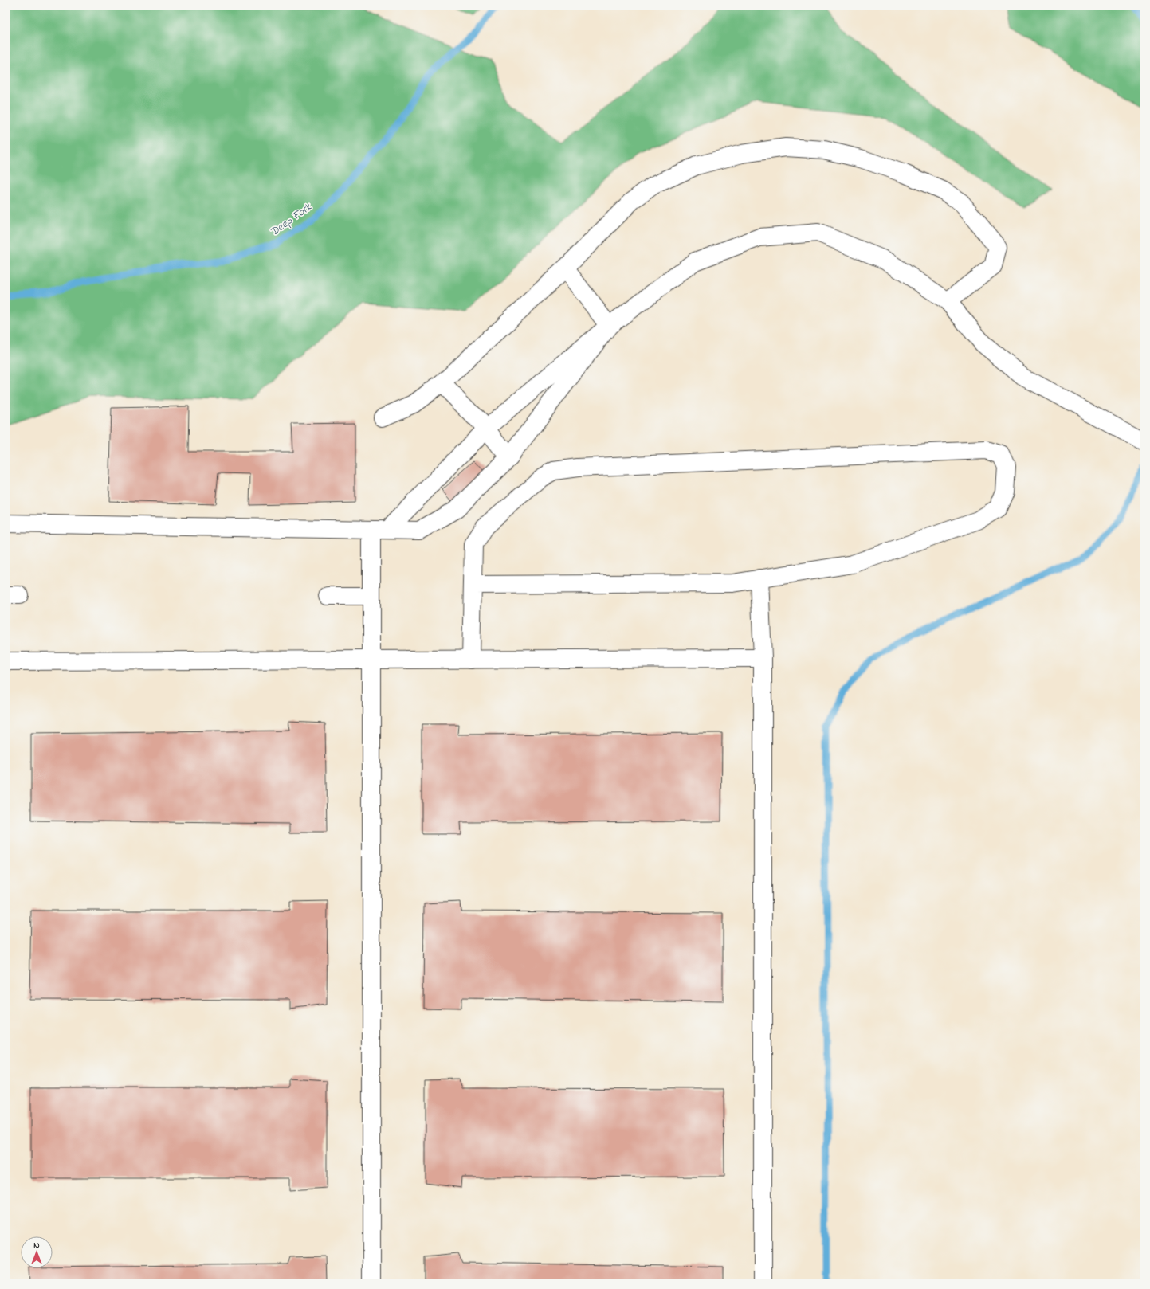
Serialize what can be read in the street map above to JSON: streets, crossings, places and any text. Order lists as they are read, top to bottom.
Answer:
{
  "water": ["Deep Fork"],
  "north": "top"
}
